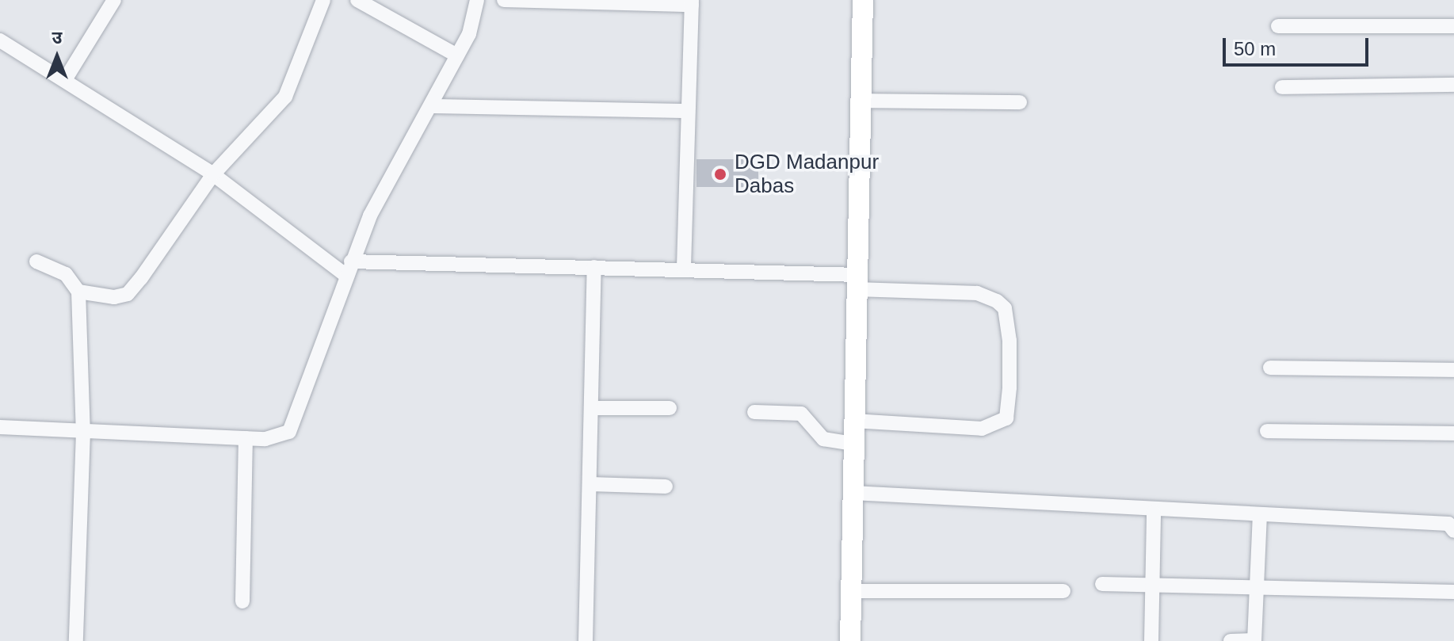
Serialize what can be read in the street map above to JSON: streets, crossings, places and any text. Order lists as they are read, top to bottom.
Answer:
{
  "places": ["DGD Madanpur Dabas"],
  "scale_bar": "50 m",
  "north": "top"
}
